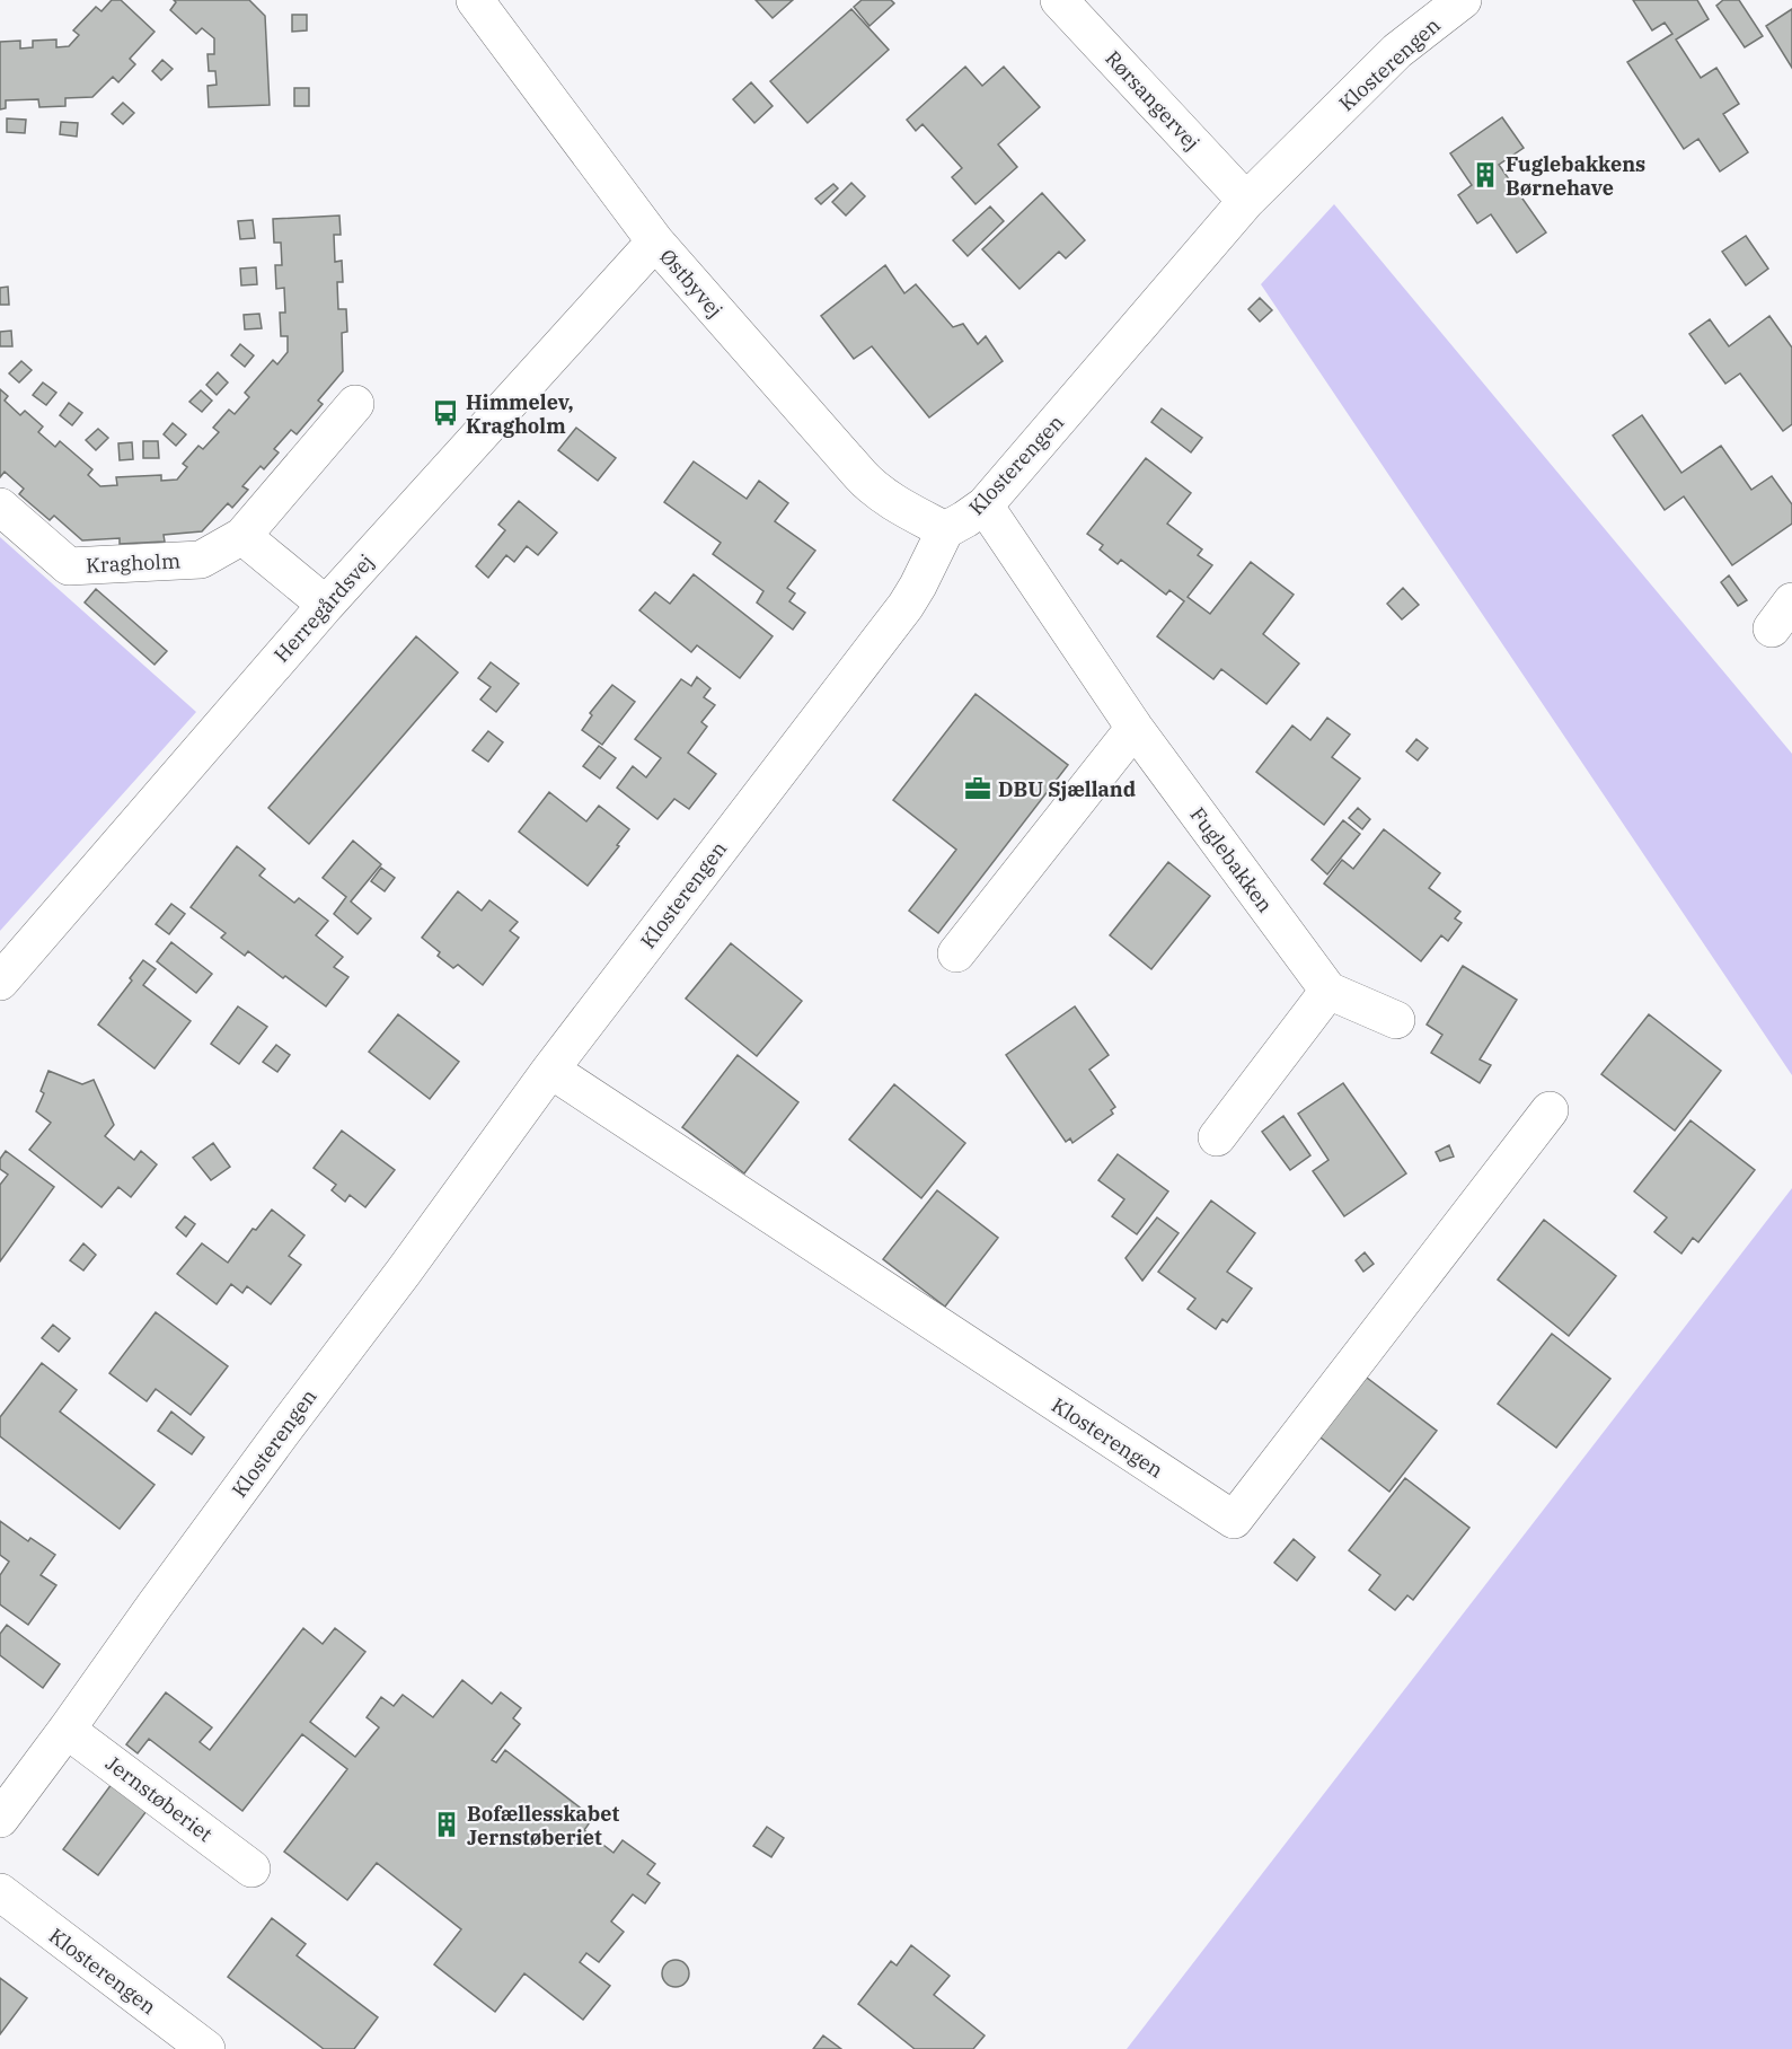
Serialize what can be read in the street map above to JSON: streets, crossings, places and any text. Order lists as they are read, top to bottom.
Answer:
{
  "streets": {
    "street": [
      "Klosterengen",
      "Rørsangervej",
      "Østbyvej",
      "Kragholm",
      "Herregårdsvej",
      "Fuglebakken",
      "Jernstøberiet"
    ]
  },
  "crossings": [
    ["Klosterengen", "Rørsangervej"],
    ["Klosterengen", "Østbyvej"],
    ["Klosterengen", "Fuglebakken"],
    ["Klosterengen", "Jernstøberiet"],
    ["Østbyvej", "Herregårdsvej"]
  ],
  "places": {
    "building": ["Fuglebakkens Børnehave", "Bofællesskabet Jernstøberiet"],
    "bus stop": ["Himmelev, Kragholm"],
    "office": ["DBU Sjælland"]
  }
}
